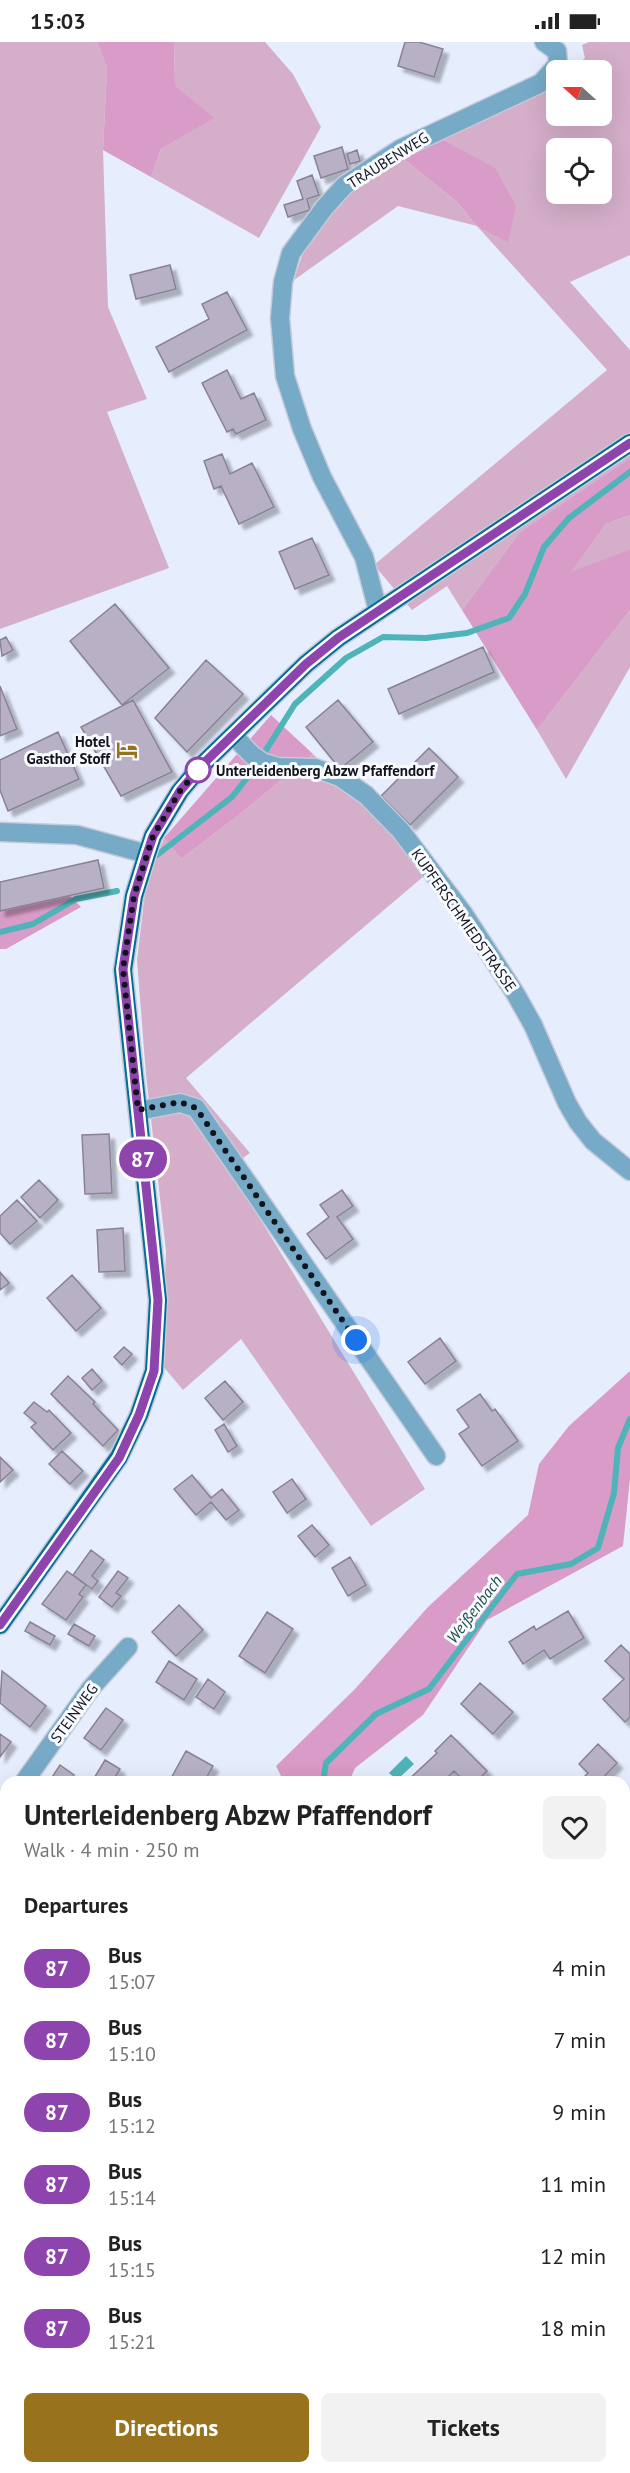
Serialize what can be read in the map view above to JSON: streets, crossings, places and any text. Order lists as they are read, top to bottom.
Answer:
{
  "streets": {
    "street": ["TRAUBENWEG", "KUPFERSCHMIEDSTRASSE", "STEINWEG"]
  },
  "water": ["Weißenbach"],
  "places": {
    "hotel": ["Hotel Gasthof Stoff"],
    "other": ["Unterleidenberg Abzw Pfaffendorf"]
  },
  "lines": ["bus line 87"],
  "north": "left",
  "page": {
    "status": "15:03",
    "on_map": "87",
    "heading": [
      ["Unterleidenberg Abzw Pfaffendorf", "Walk · 4 min · 250 m"],
      "Departures"
    ],
    "list": [
      {
        "mark": "87",
        "name": "Bus",
        "note": "15:07",
        "value": "4 min"
      },
      {
        "mark": "87",
        "name": "Bus",
        "note": "15:10",
        "value": "7 min"
      },
      {
        "mark": "87",
        "name": "Bus",
        "note": "15:12",
        "value": "9 min"
      },
      {
        "mark": "87",
        "name": "Bus",
        "note": "15:14",
        "value": "11 min"
      },
      {
        "mark": "87",
        "name": "Bus",
        "note": "15:15",
        "value": "12 min"
      },
      {
        "mark": "87",
        "name": "Bus",
        "note": "15:21",
        "value": "18 min"
      }
    ],
    "buttons": ["Directions", "Tickets"]
  }
}
